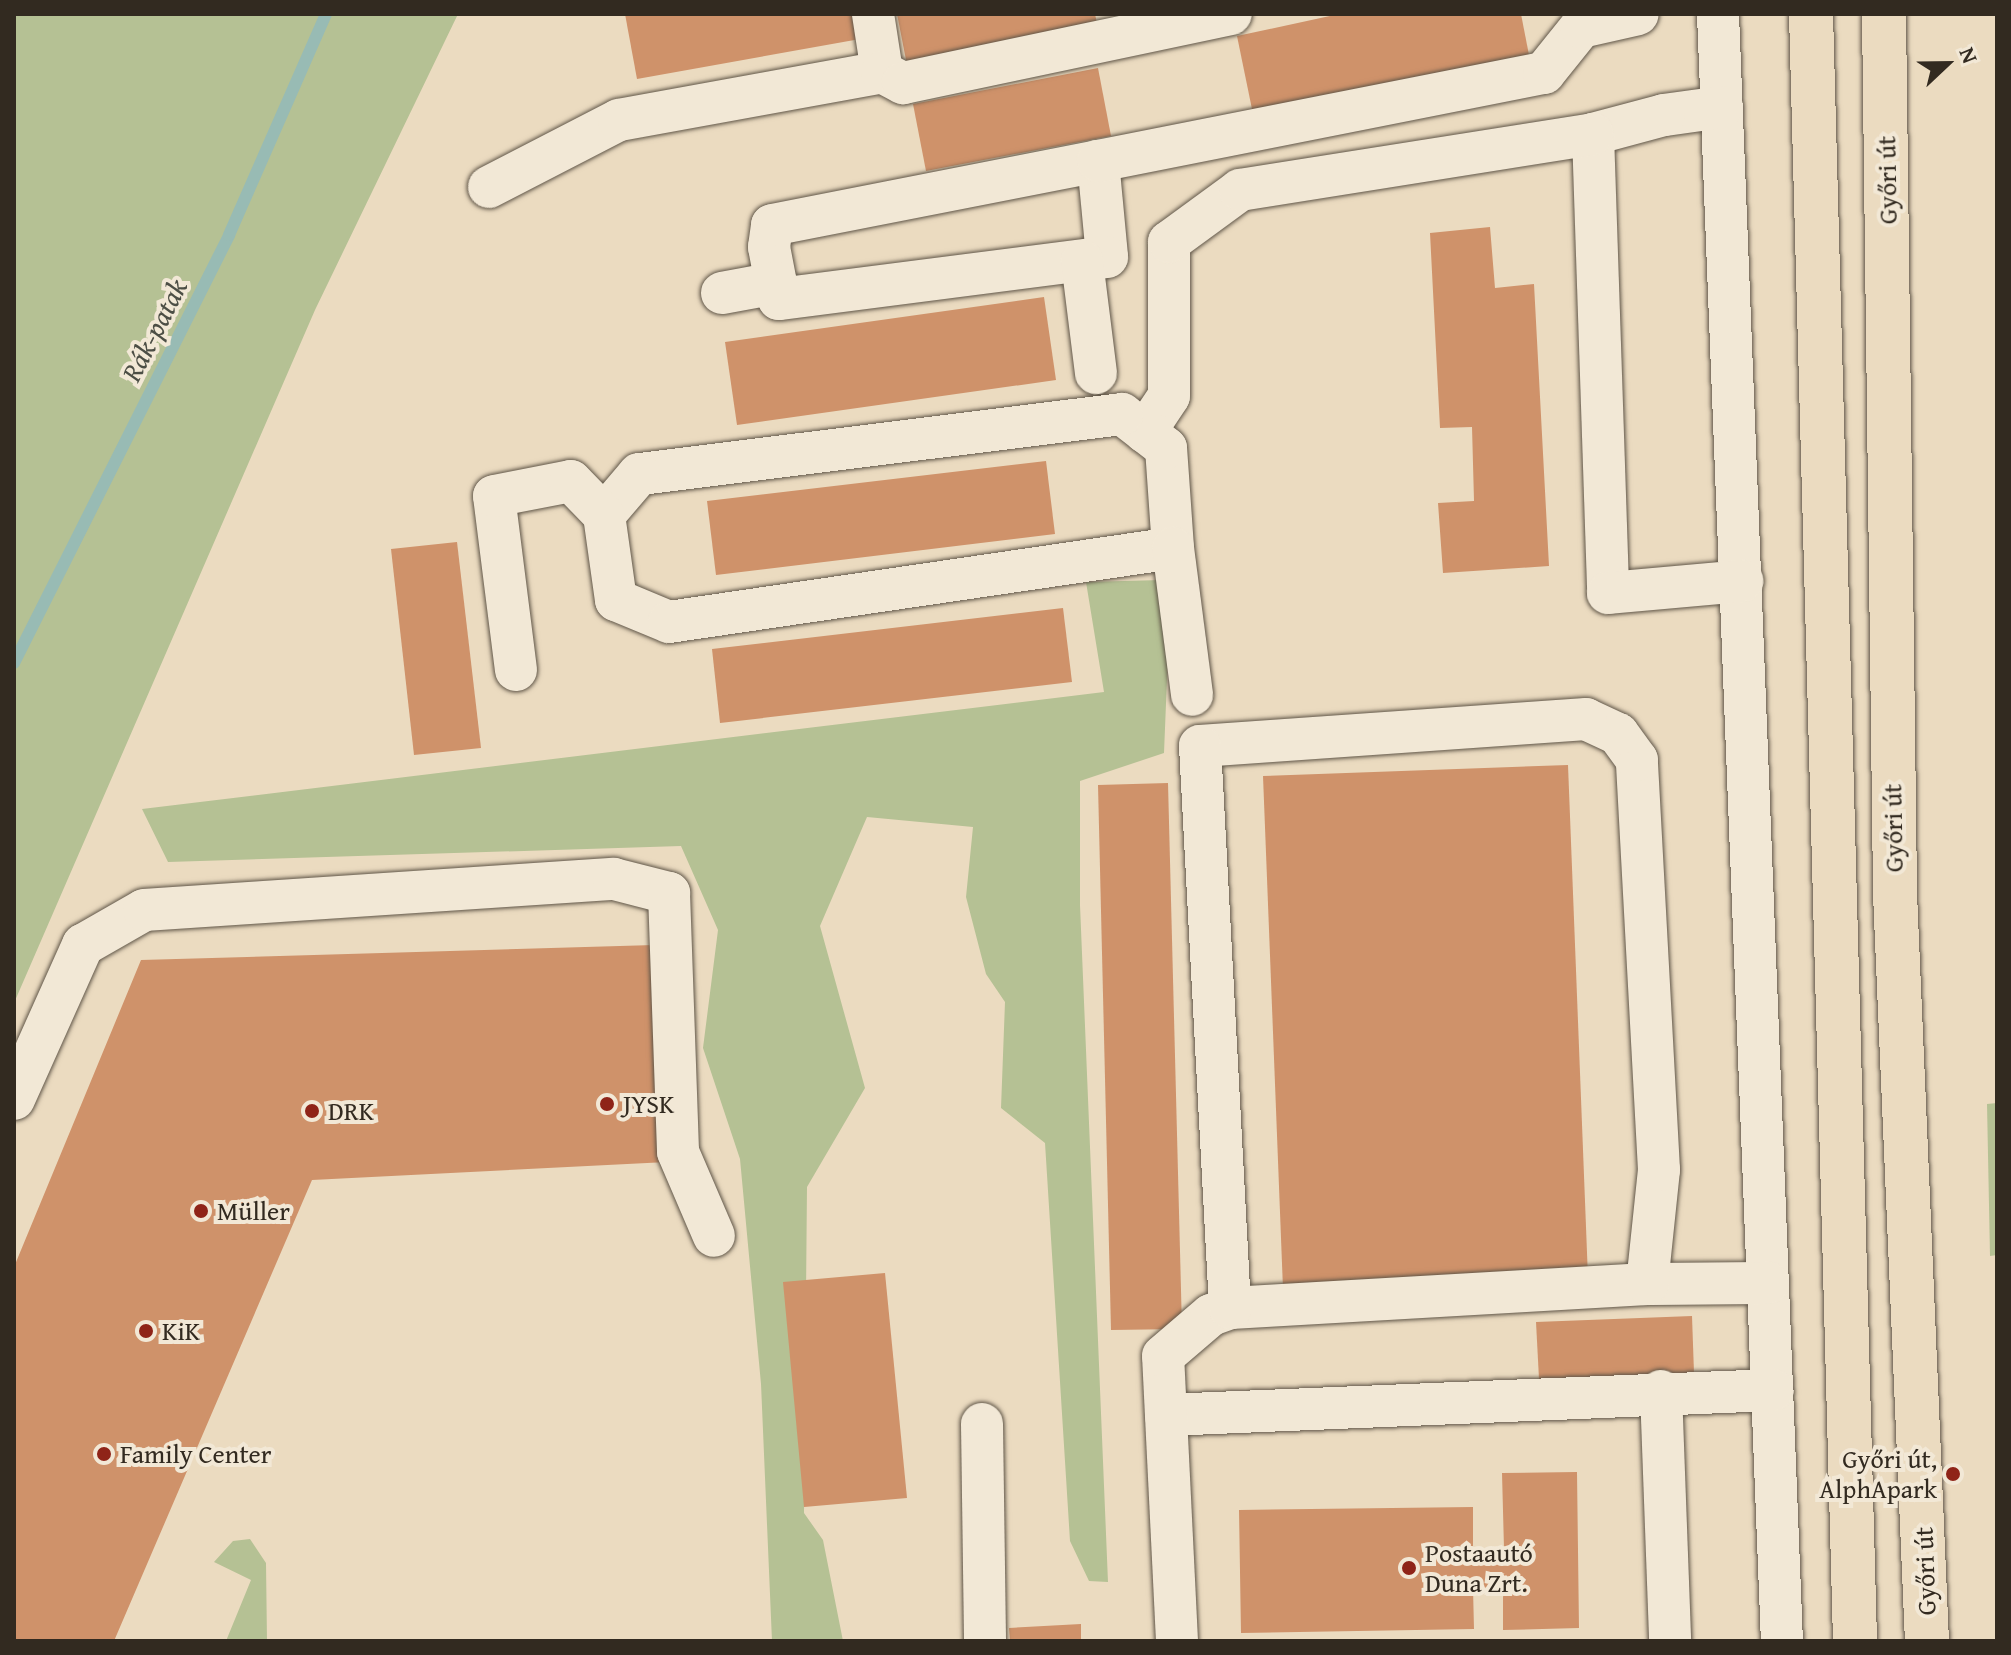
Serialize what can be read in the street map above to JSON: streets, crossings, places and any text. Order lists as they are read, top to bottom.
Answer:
{
  "streets": {
    "main road": ["Győri út"]
  },
  "water": ["Rák-patak"],
  "places": [
    "JYSK",
    "DRK",
    "Müller",
    "KiK",
    "Family Center",
    "Győri út, AlphApark",
    "Postaautó Duna Zrt."
  ],
  "north": "right"
}
